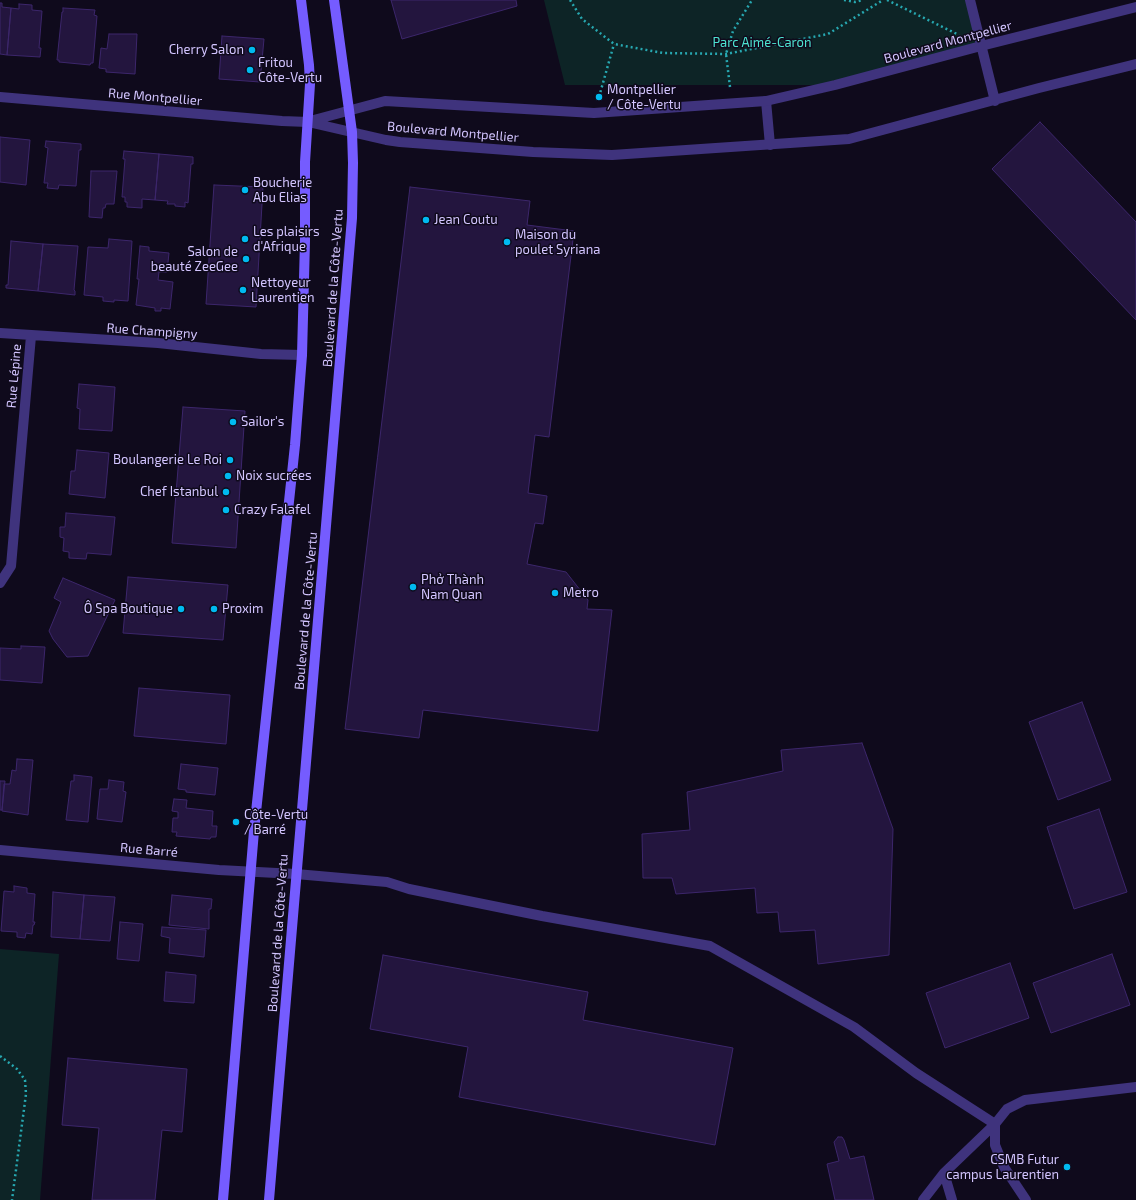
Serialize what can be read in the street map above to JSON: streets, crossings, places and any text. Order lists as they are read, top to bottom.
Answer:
{
  "streets": {
    "main road": ["Boulevard de la Côte-Vertu"],
    "street": [
      "Boulevard Montpellier",
      "Rue Montpellier",
      "Rue Champigny",
      "Rue Lépine",
      "Rue Barré"
    ]
  },
  "crossings": [
    ["Boulevard Montpellier", "Rue Montpellier"],
    ["Boulevard Montpellier", "Boulevard de la Côte-Vertu"],
    ["Rue Montpellier", "Boulevard de la Côte-Vertu"],
    ["Boulevard de la Côte-Vertu", "Rue Champigny"],
    ["Boulevard de la Côte-Vertu", "Rue Barré"],
    ["Rue Champigny", "Rue Lépine"]
  ],
  "parks": ["Parc Aimé-Caron"],
  "places": [
    "Cherry Salon",
    "Fritou Côte-Vertu",
    "Montpellier / Côte-Vertu",
    "Boucherie Abu Elias",
    "Jean Coutu",
    "Les plaisirs d'Afrique",
    "Maison du poulet Syriana",
    "Salon de beauté ZeeGee",
    "Nettoyeur Laurentien",
    "Sailor's",
    "Boulangerie Le Roi",
    "Noix sucrées",
    "Chef Istanbul",
    "Crazy Falafel",
    "Phở Thành Nam Quan",
    "Metro",
    "Ô Spa Boutique",
    "Proxim",
    "Côte-Vertu / Barré",
    "CSMB Futur campus Laurentien"
  ]
}
